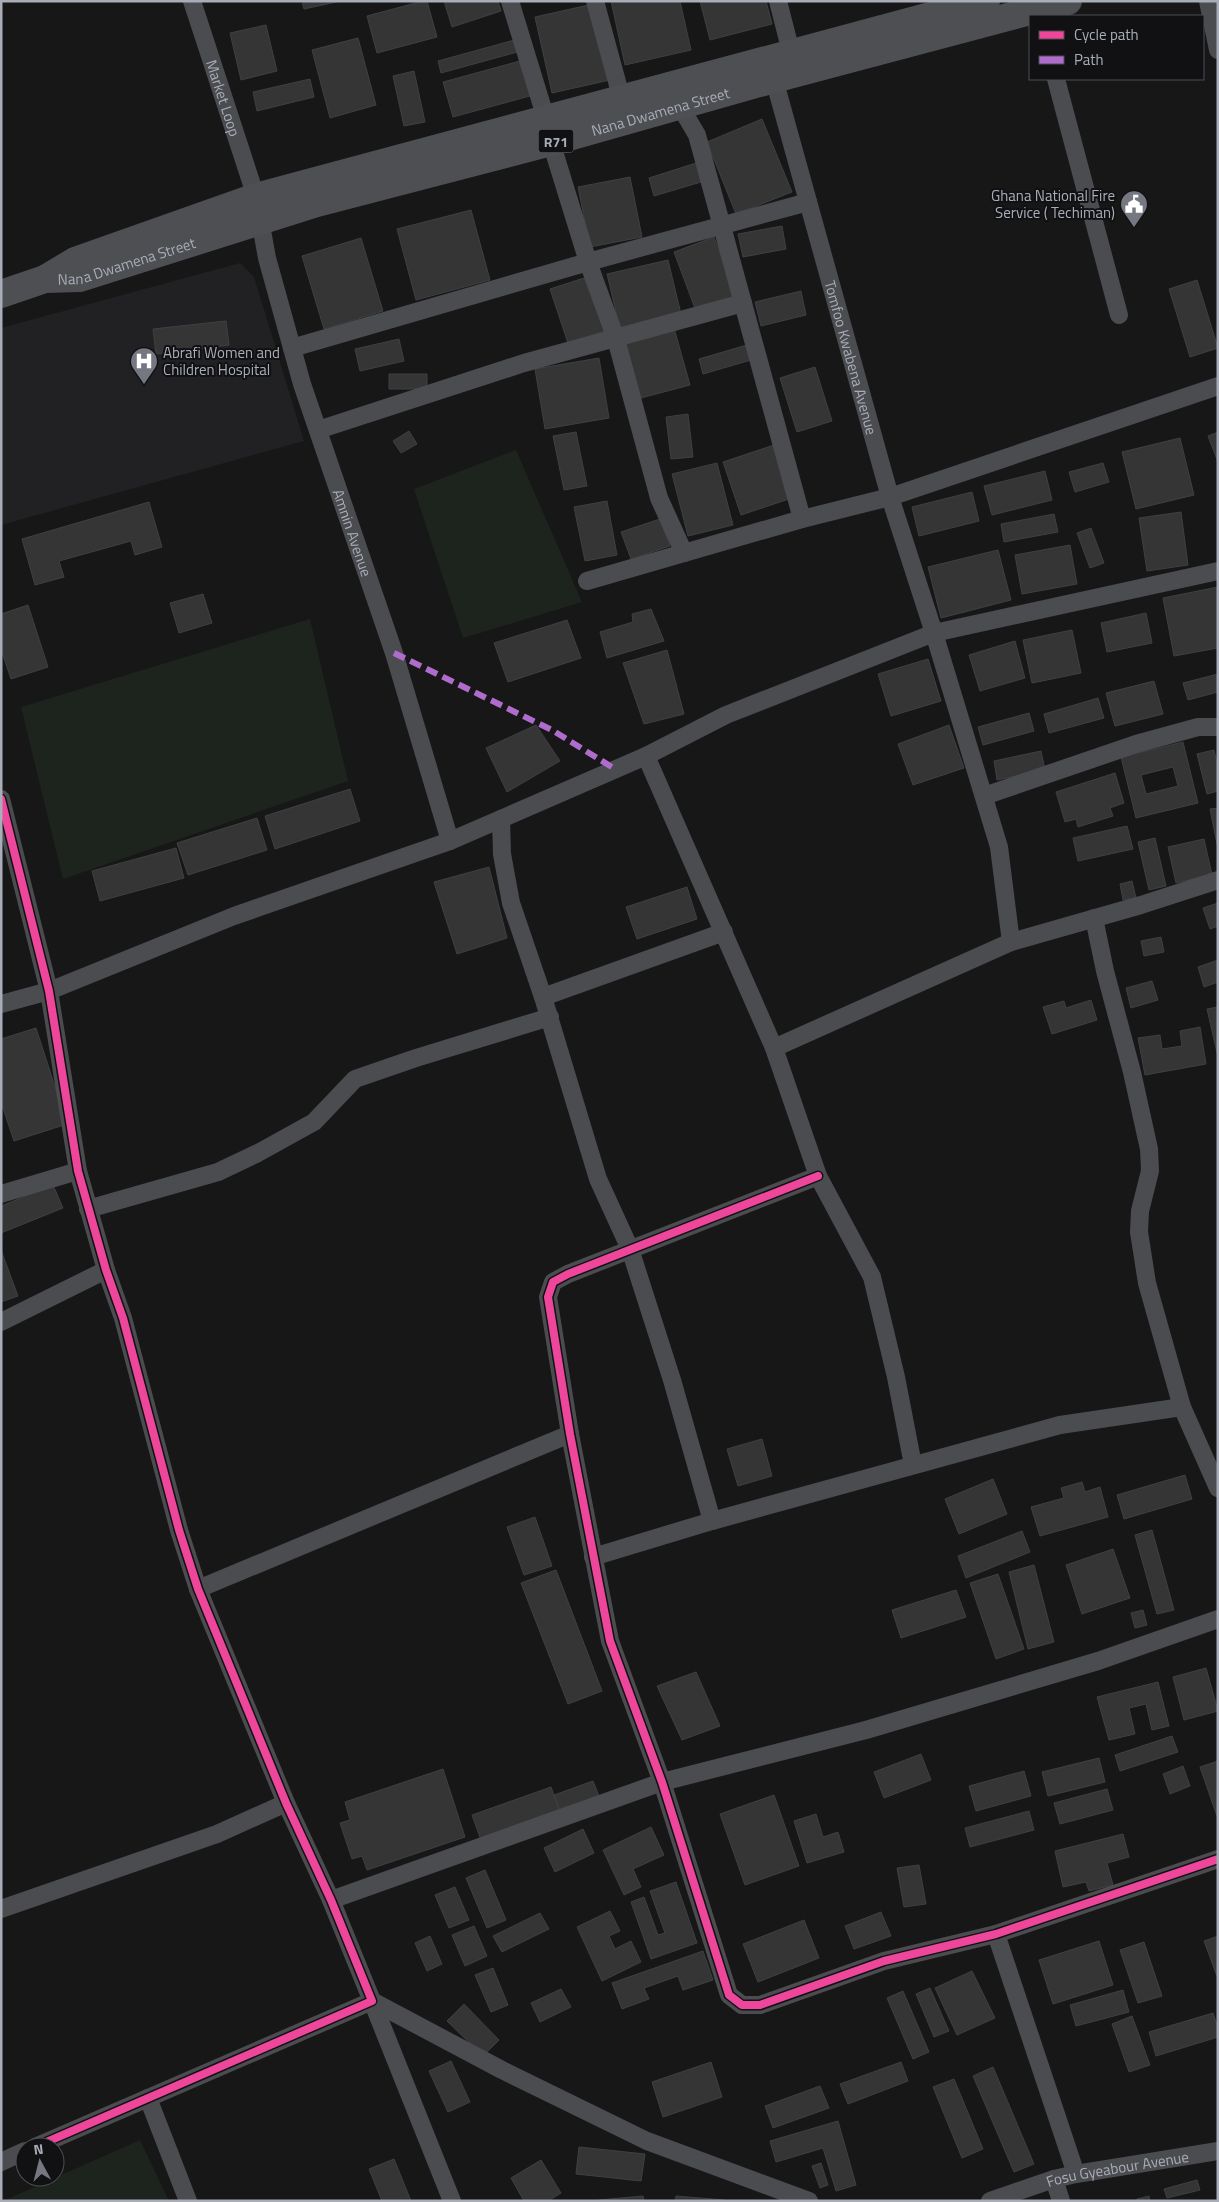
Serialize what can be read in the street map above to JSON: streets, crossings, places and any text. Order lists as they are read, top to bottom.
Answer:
{
  "streets": {
    "main road": ["Nana Dwamena Street", "R71"],
    "street": [
      "Market Loop",
      "Tomfoo Kwabena Avenue",
      "Amnin Avenue",
      "Fosu Gyeabour Avenue"
    ]
  },
  "crossings": [
    ["Market Loop", "Nana Dwamena Street"],
    ["Market Loop", "Amnin Avenue"],
    ["Nana Dwamena Street", "Tomfoo Kwabena Avenue"],
    ["Nana Dwamena Street", "Amnin Avenue"]
  ],
  "places": {
    "public building": ["Ghana National Fire Service ( Techiman)"],
    "hospital": ["Abrafi Women and Children Hospital"]
  },
  "legend": ["Cycle path", "Path"],
  "north": "top"
}
